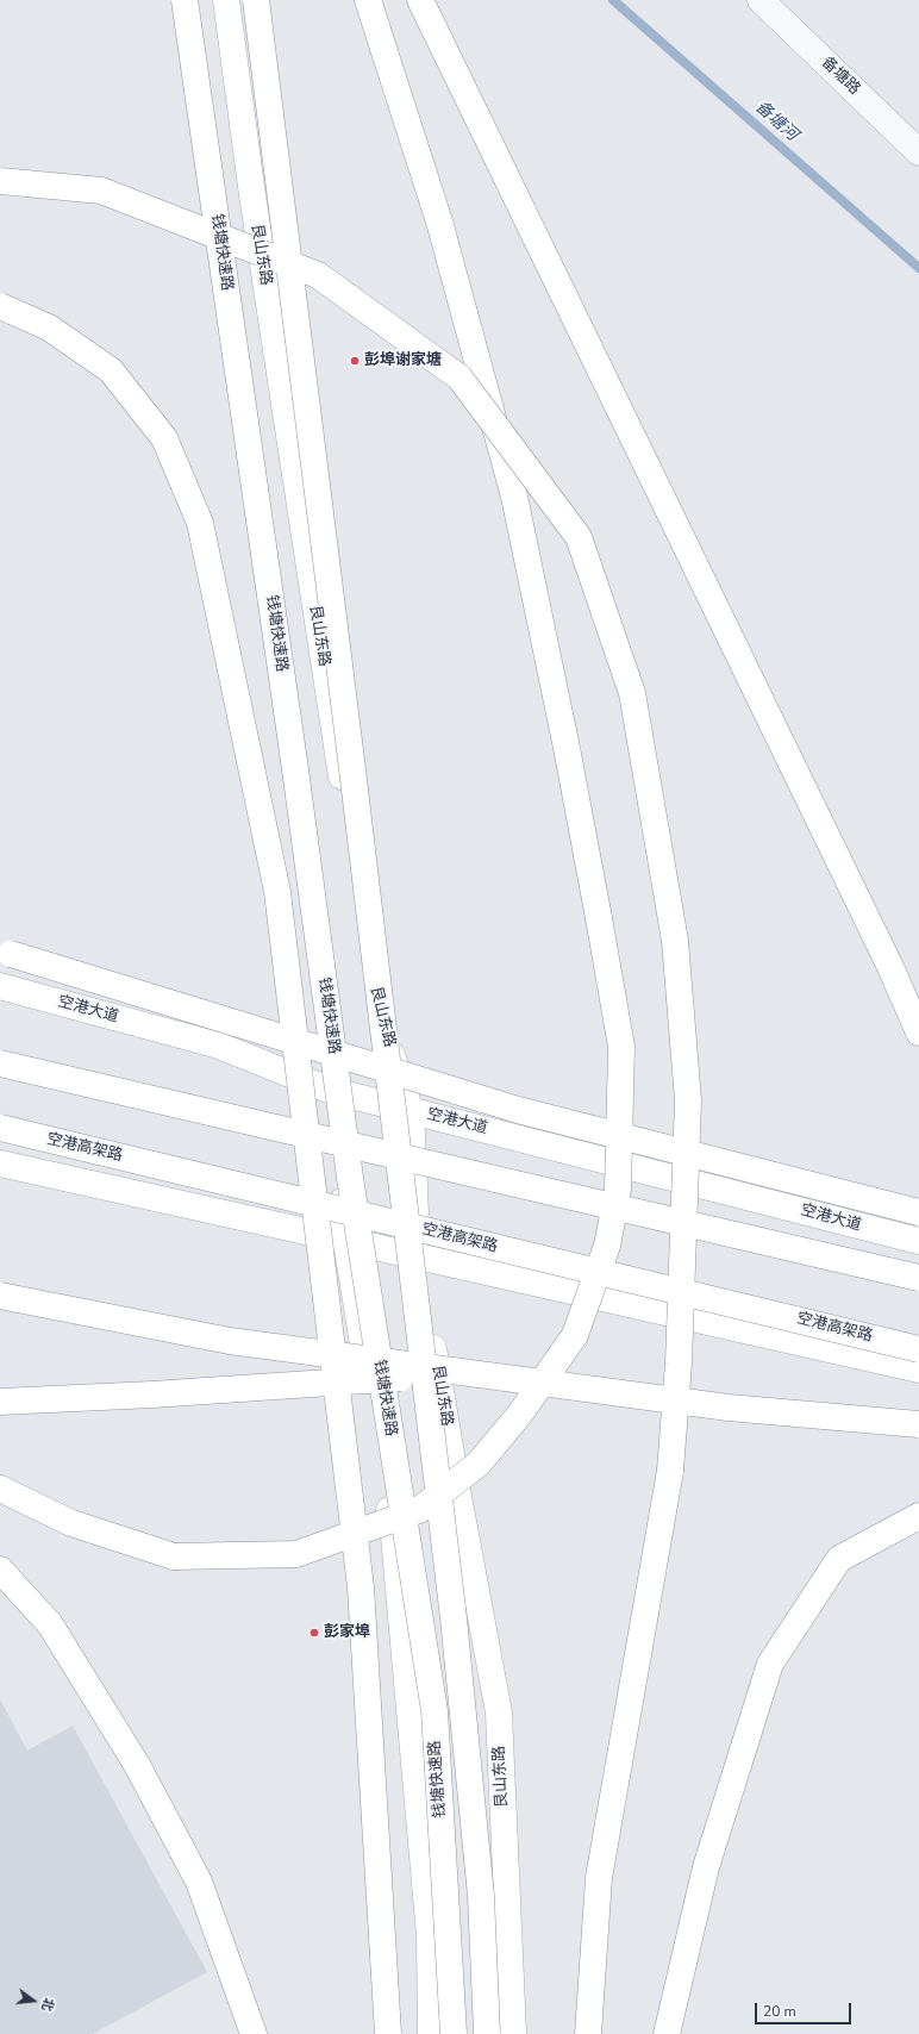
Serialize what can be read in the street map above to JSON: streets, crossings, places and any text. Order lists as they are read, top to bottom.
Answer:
{
  "streets": {
    "main road": [
      "钱塘快速路",
      "艮山东路",
      "空港大道",
      "空港高架路"
    ],
    "street": ["备塘路"]
  },
  "crossings": [
    ["艮山东路", "空港大道"]
  ],
  "water": ["备塘河"],
  "places": ["彭埠谢家塘", "彭家埠"],
  "scale_bar": "20 m",
  "north": "right"
}
